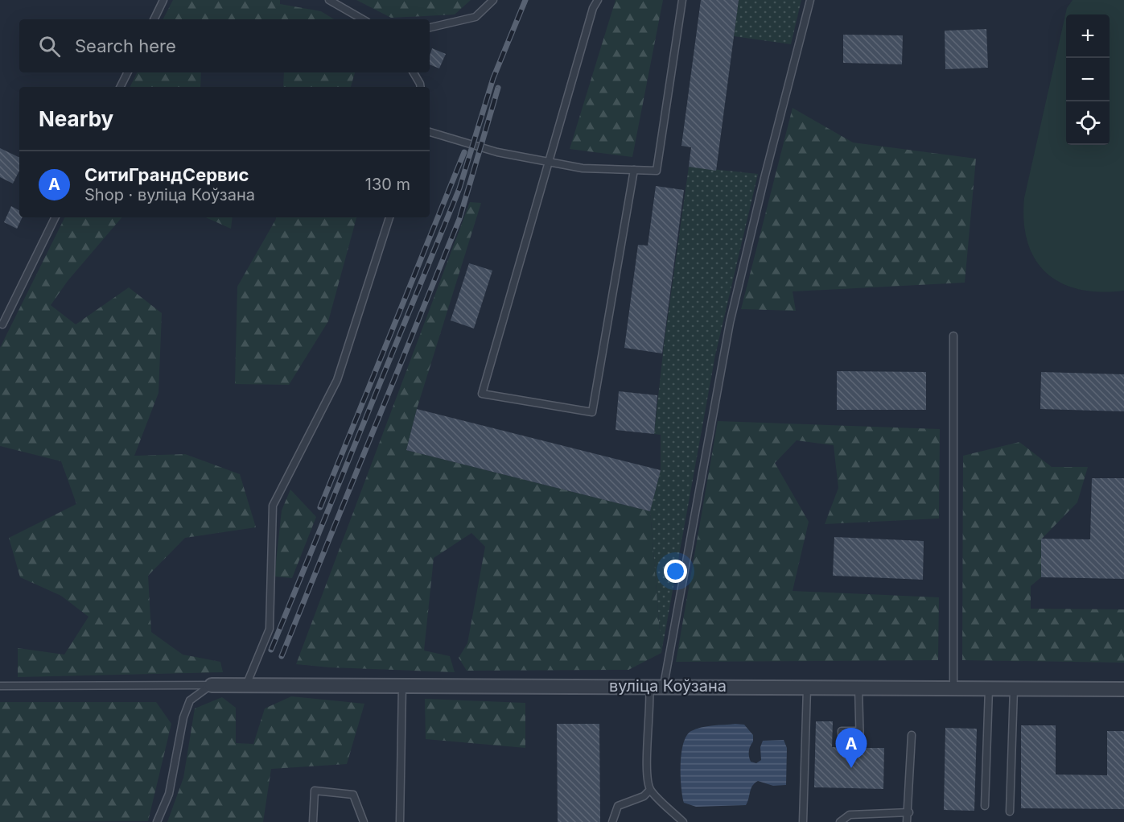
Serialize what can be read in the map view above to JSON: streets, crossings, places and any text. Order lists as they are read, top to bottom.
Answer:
{
  "streets": {
    "street": ["вуліца Коўзана"]
  },
  "page": {
    "map_buttons": ["+", "−"],
    "search": "Search here",
    "heading": "Nearby",
    "list": [
      {
        "mark": "A",
        "name": "СитиГрандСервис",
        "note": "Shop · вуліца Коўзана",
        "value": "130 m"
      }
    ],
    "pins": "A"
  }
}
